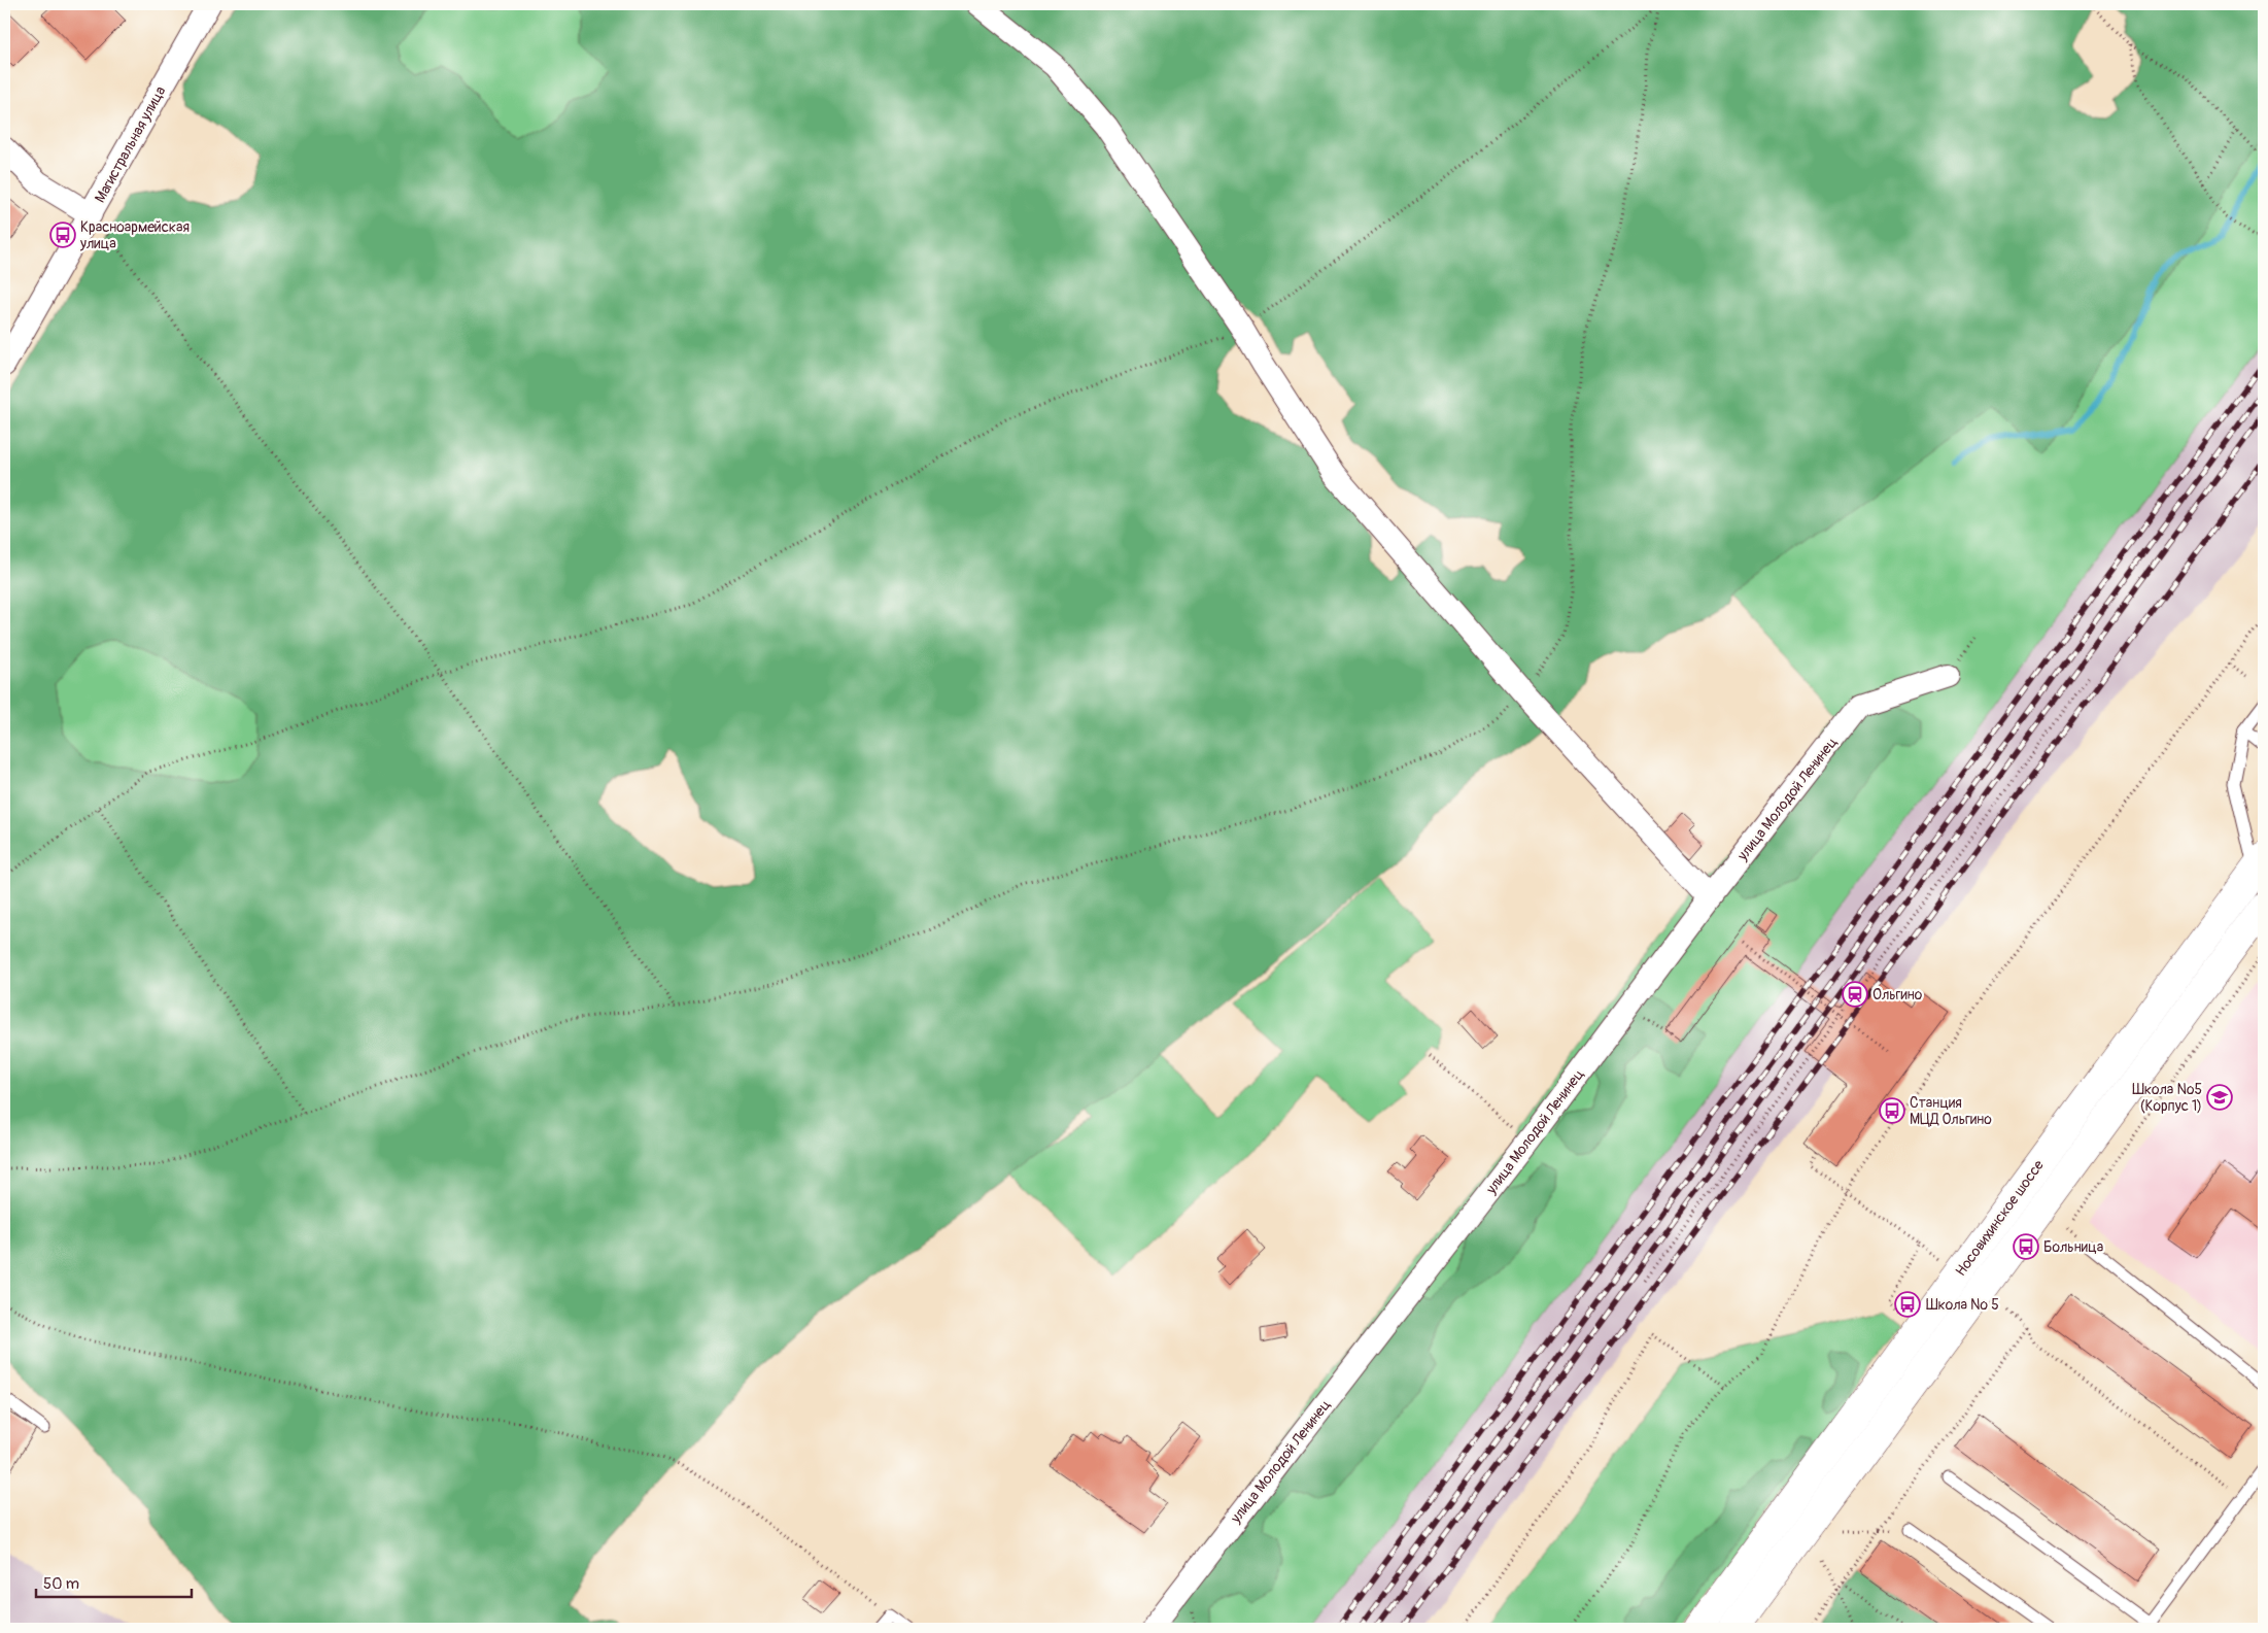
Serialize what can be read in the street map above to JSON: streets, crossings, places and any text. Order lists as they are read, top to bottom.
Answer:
{
  "streets": {
    "main road": ["Носовихинское шоссе"],
    "street": ["Магистральная улица", "улица Молодой Ленинец"]
  },
  "places": {
    "bus stop": [
      "Красноармейская улица",
      "Станция МЦД Ольгино",
      "Больница",
      "Школа № 5"
    ],
    "station": ["Ольгино"],
    "school or university": ["Школа №5 (Корпус 1)"]
  },
  "scale_bar": "50 m"
}
